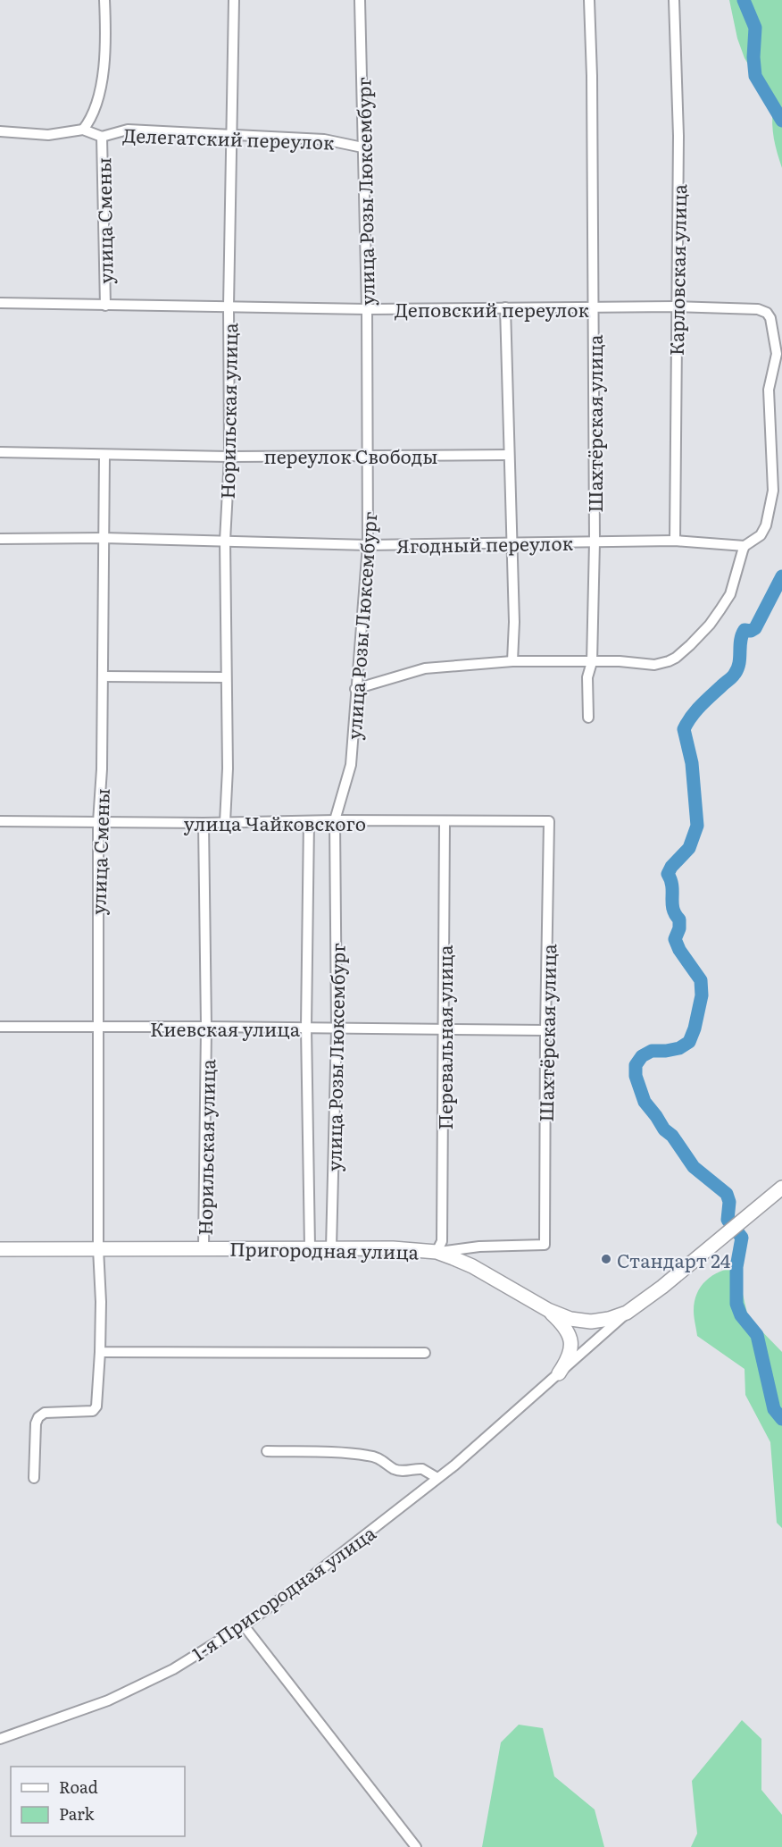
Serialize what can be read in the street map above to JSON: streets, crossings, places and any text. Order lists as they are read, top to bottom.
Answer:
{
  "streets": {
    "highway": ["Пригородная улица"],
    "street": [
      "Делегатский переулок",
      "улица Розы Люксембург",
      "улица Смены",
      "Карловская улица",
      "Деповский переулок",
      "Норильская улица",
      "Шахтёрская улица",
      "переулок Свободы",
      "Ягодный переулок",
      "улица Чайковского",
      "Киевская улица",
      "Перевальная улица",
      "1-я Пригородная улица"
    ]
  },
  "crossings": [
    ["Делегатский переулок", "улица Розы Люксембург"],
    ["Делегатский переулок", "улица Смены"],
    ["Делегатский переулок", "Норильская улица"],
    ["улица Розы Люксембург", "Деповский переулок"],
    ["улица Розы Люксембург", "переулок Свободы"],
    ["улица Розы Люксембург", "Ягодный переулок"],
    ["улица Розы Люксембург", "улица Чайковского"],
    ["улица Розы Люксембург", "Киевская улица"],
    ["улица Розы Люксембург", "Пригородная улица"],
    ["улица Смены", "Деповский переулок"],
    ["улица Смены", "переулок Свободы"],
    ["улица Смены", "Ягодный переулок"],
    ["улица Смены", "улица Чайковского"],
    ["улица Смены", "Киевская улица"],
    ["улица Смены", "Пригородная улица"],
    ["Карловская улица", "Деповский переулок"],
    ["Карловская улица", "Ягодный переулок"],
    ["Деповский переулок", "Норильская улица"],
    ["Деповский переулок", "Шахтёрская улица"],
    ["Деповский переулок", "Ягодный переулок"],
    ["Норильская улица", "переулок Свободы"],
    ["Норильская улица", "Ягодный переулок"],
    ["Норильская улица", "улица Чайковского"],
    ["Норильская улица", "Киевская улица"],
    ["Норильская улица", "Пригородная улица"],
    ["Шахтёрская улица", "Ягодный переулок"],
    ["Шахтёрская улица", "улица Чайковского"],
    ["Шахтёрская улица", "Киевская улица"],
    ["Шахтёрская улица", "Перевальная улица"],
    ["Шахтёрская улица", "Пригородная улица"],
    ["улица Чайковского", "Перевальная улица"],
    ["Киевская улица", "Перевальная улица"],
    ["Перевальная улица", "Пригородная улица"],
    ["Пригородная улица", "1-я Пригородная улица"]
  ],
  "places": ["Стандарт 24"],
  "legend": ["Road", "Park"]
}
